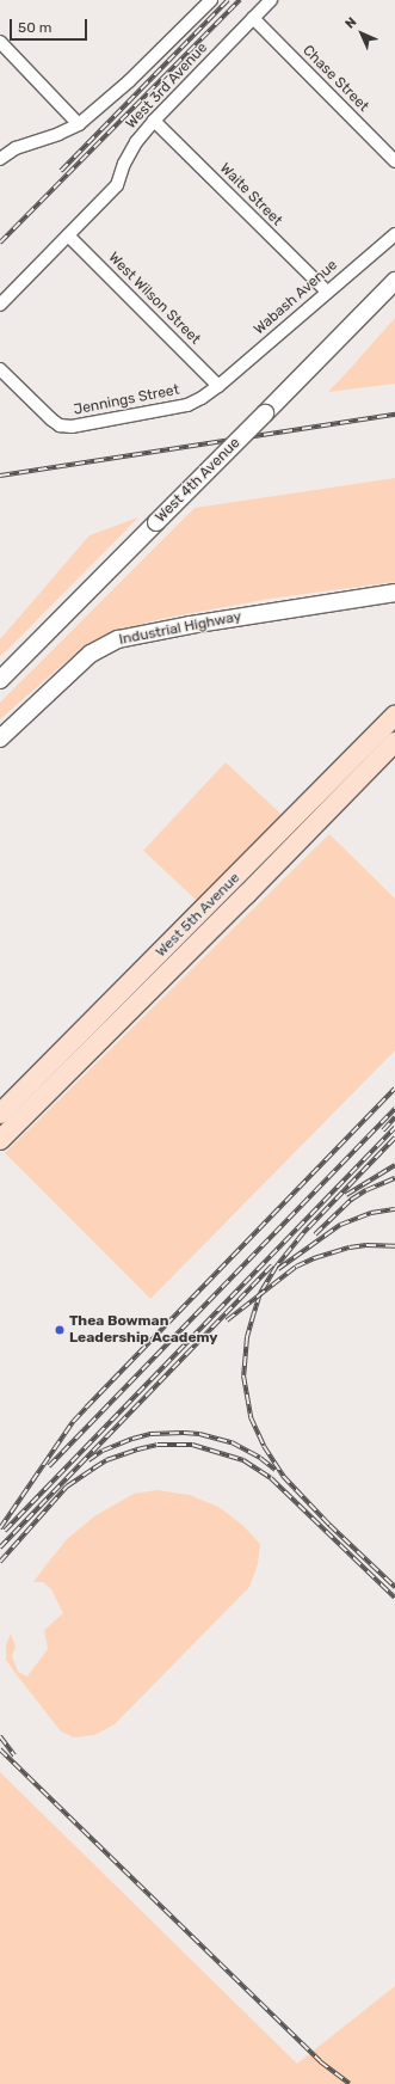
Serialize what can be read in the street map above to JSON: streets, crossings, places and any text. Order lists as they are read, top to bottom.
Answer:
{
  "streets": {
    "main road": ["West 4th Avenue", "Industrial Highway", "West 5th Avenue"],
    "street": [
      "Chase Street",
      "West 3rd Avenue",
      "Waite Street",
      "Wabash Avenue",
      "West Wilson Street",
      "Jennings Street"
    ]
  },
  "crossings": [
    ["Chase Street", "West 3rd Avenue"],
    ["West 3rd Avenue", "Waite Street"],
    ["West 3rd Avenue", "West Wilson Street"],
    ["Waite Street", "Wabash Avenue"],
    ["Wabash Avenue", "West Wilson Street"],
    ["Wabash Avenue", "Jennings Street"],
    ["West Wilson Street", "Jennings Street"]
  ],
  "places": ["Thea Bowman Leadership Academy"],
  "scale_bar": "50 m",
  "north": "top left"
}
